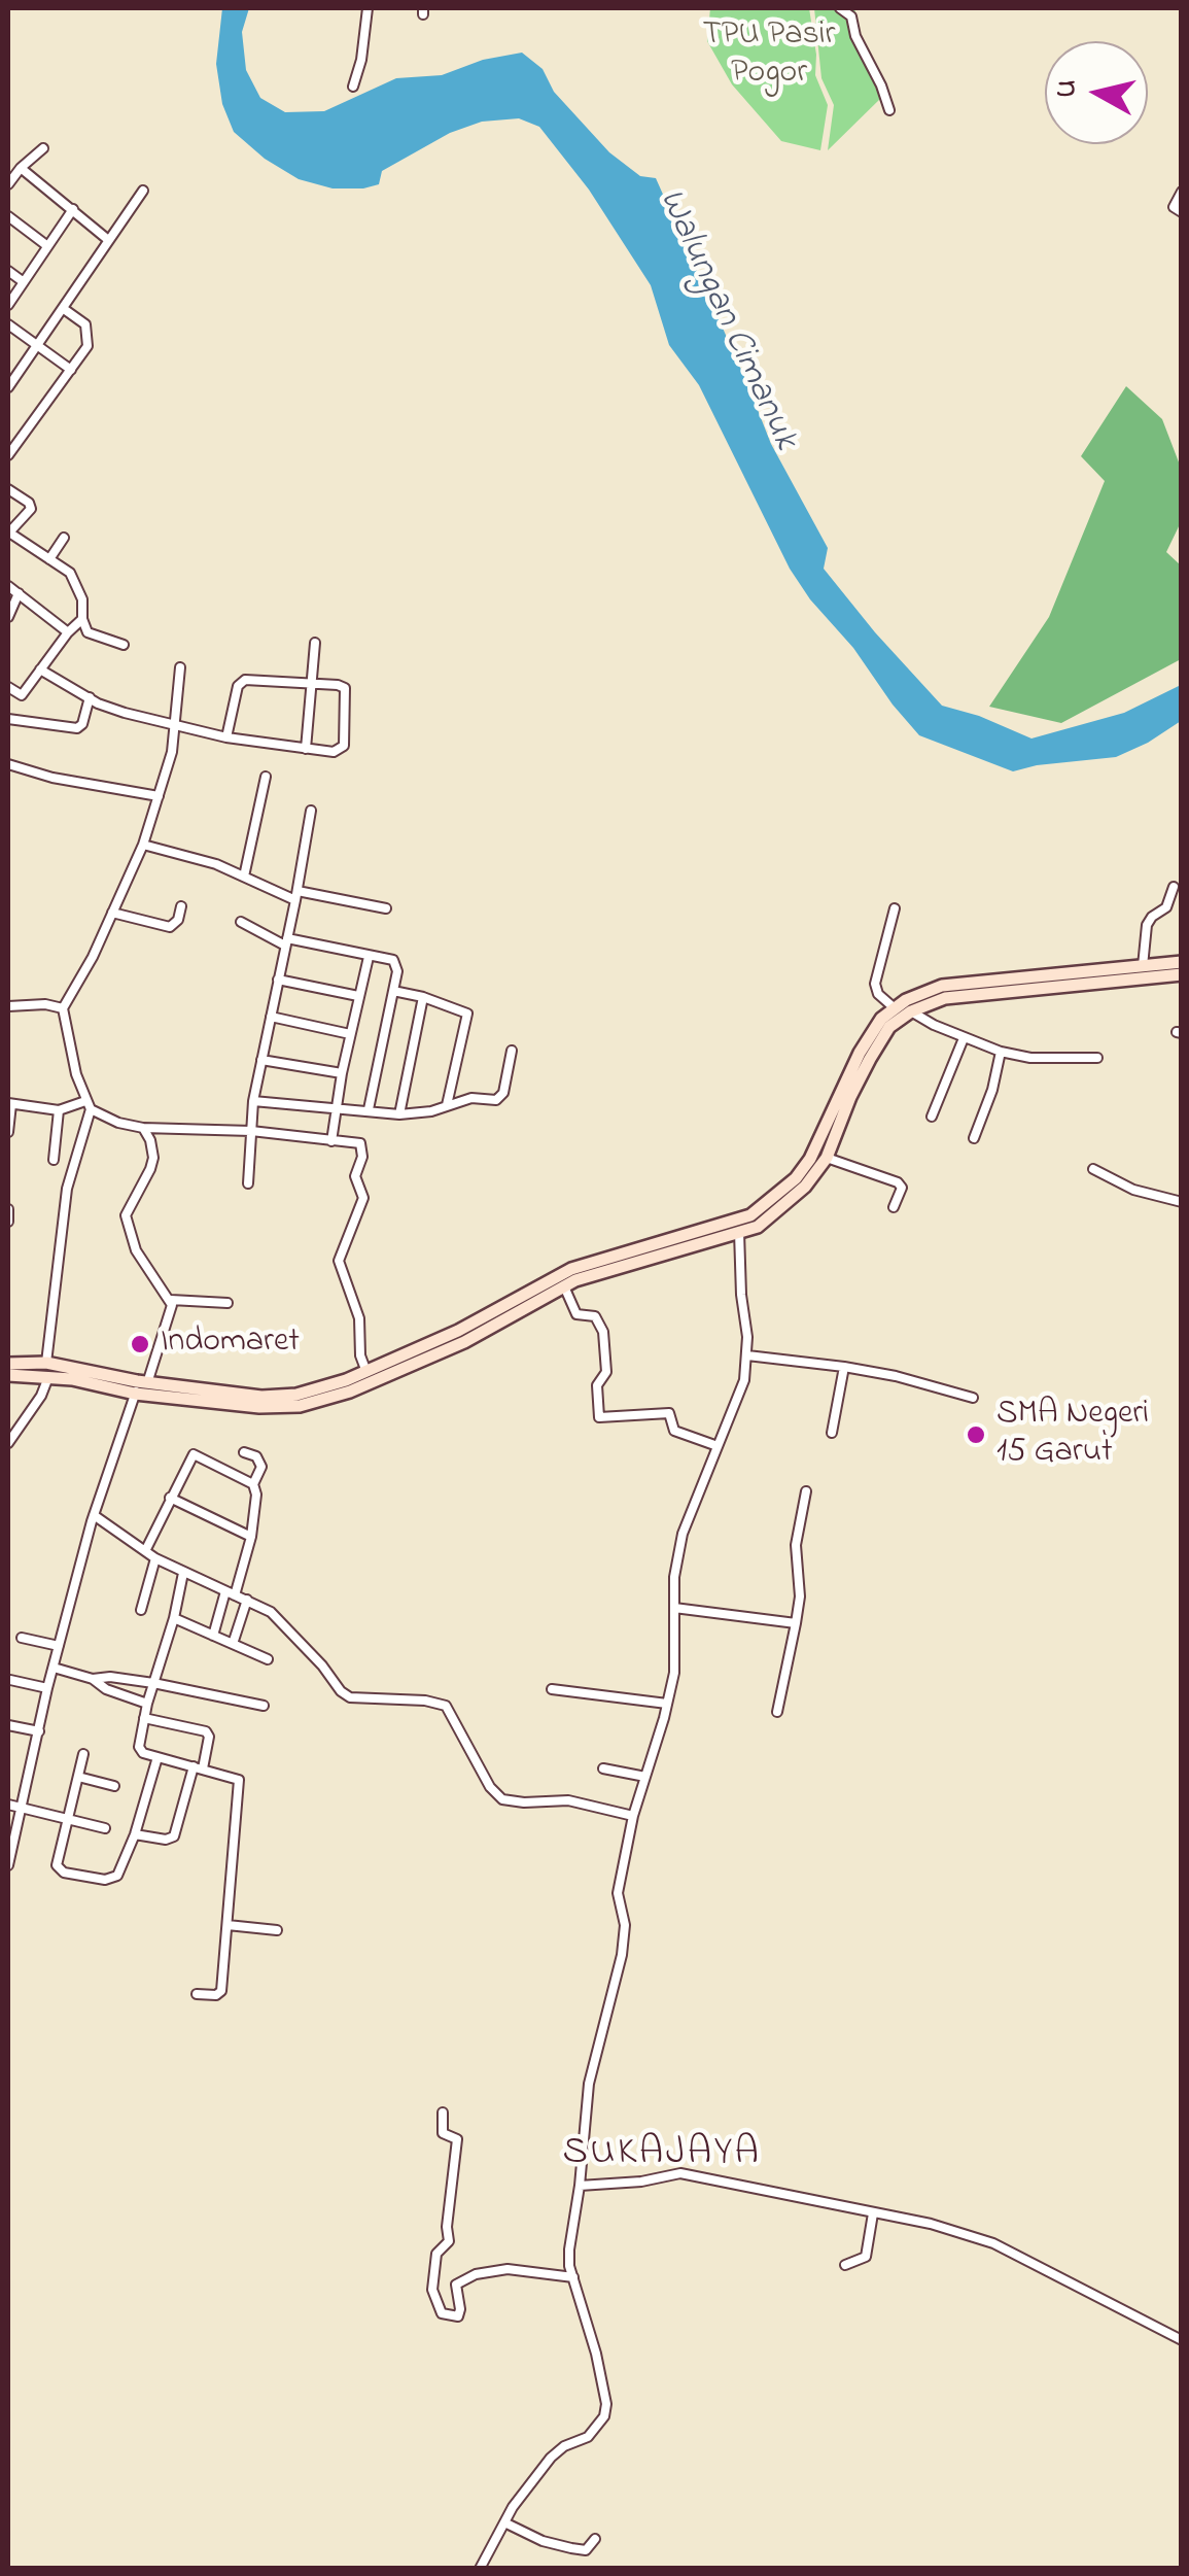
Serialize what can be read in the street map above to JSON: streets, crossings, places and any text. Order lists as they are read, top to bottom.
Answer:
{
  "districts": ["SUKAJAYA"],
  "water": ["Walungan Cimanuk"],
  "parks": ["TPU Pasir Pogor"],
  "places": ["Indomaret", "SMA Negeri 15 Garut"],
  "north": "left"
}
